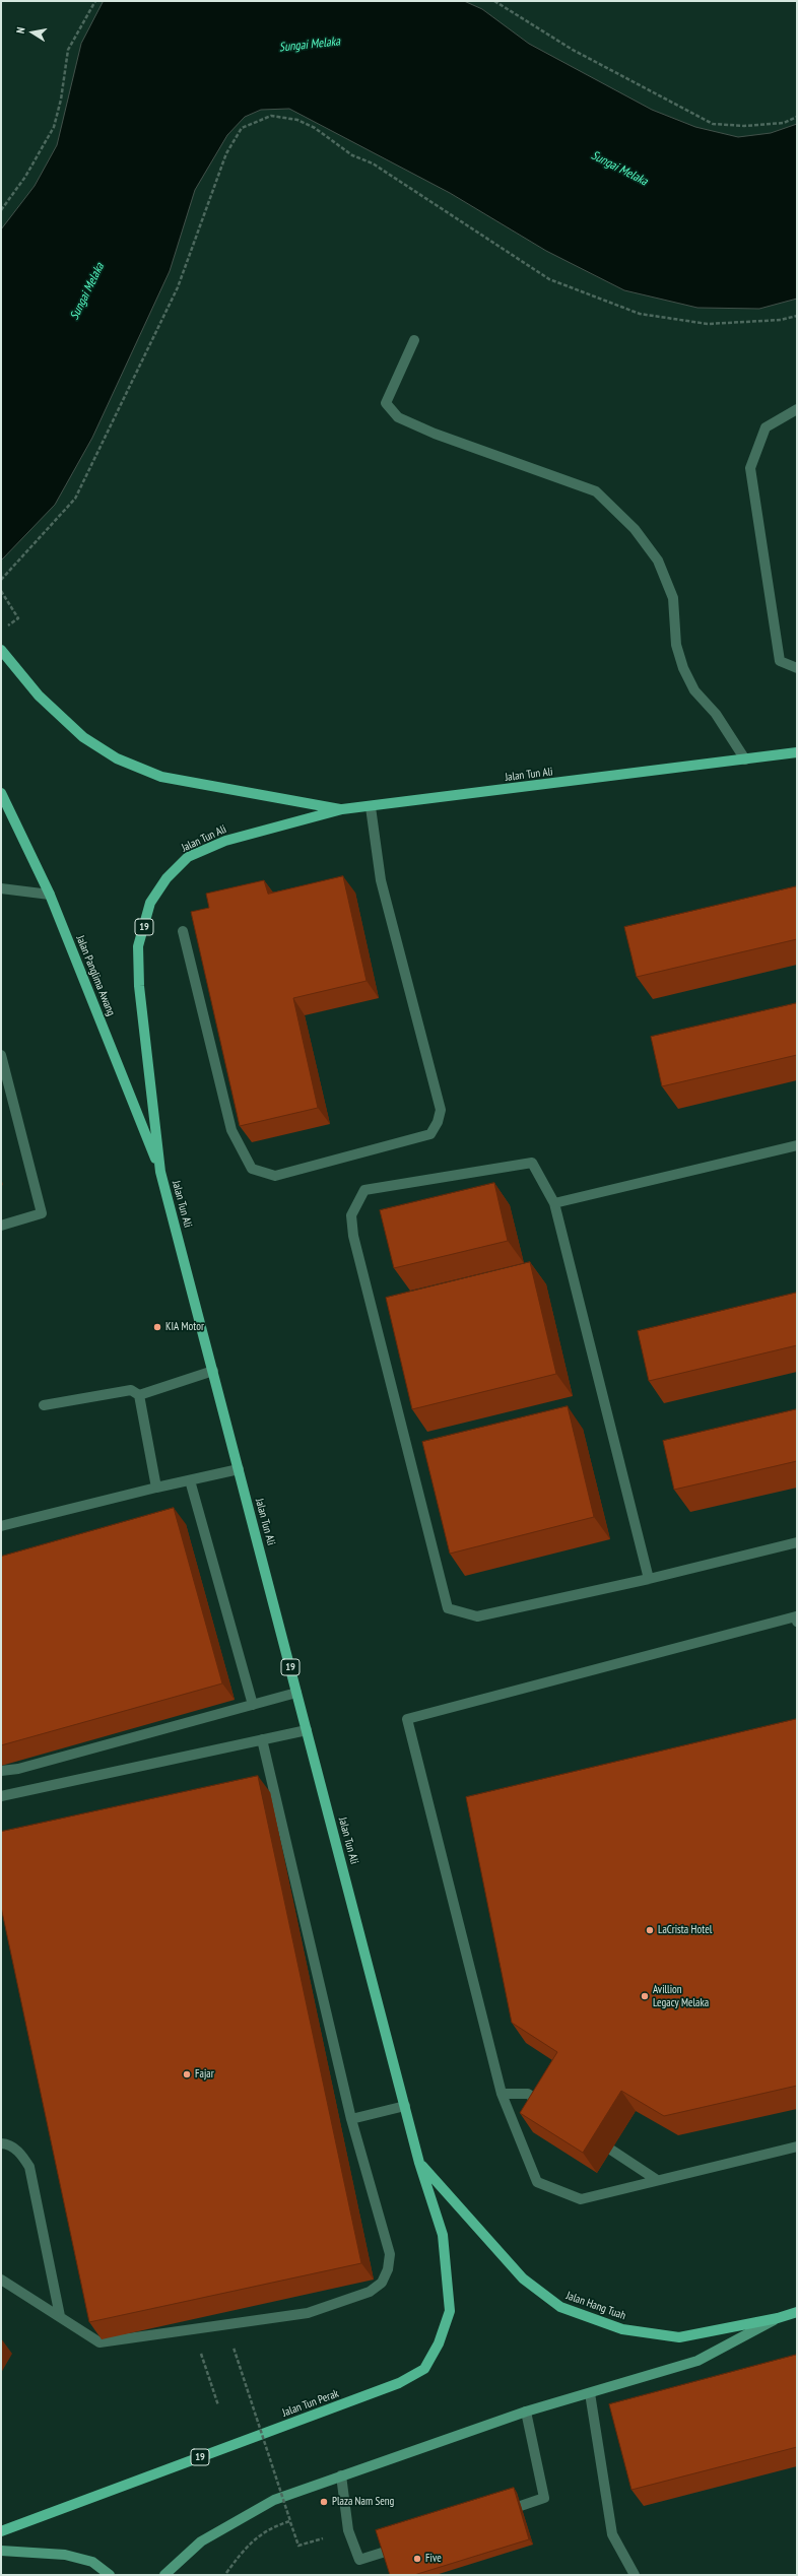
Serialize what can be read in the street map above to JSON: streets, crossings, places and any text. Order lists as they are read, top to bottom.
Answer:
{
  "streets": {
    "main road": [
      "Jalan Tun Ali",
      "19",
      "Jalan Panglima Awang",
      "Jalan Hang Tuah",
      "Jalan Tun Perak"
    ]
  },
  "crossings": [
    ["Jalan Tun Ali", "Jalan Panglima Awang"],
    ["Jalan Tun Ali", "Jalan Hang Tuah"],
    ["Jalan Tun Ali", "Jalan Tun Perak"],
    ["Jalan Hang Tuah", "Jalan Tun Perak"]
  ],
  "water": ["Sungai Melaka"],
  "places": [
    "KIA Motor",
    "LaCrista Hotel",
    "Avillion Legacy Melaka",
    "Fajar",
    "Plaza Nam Seng",
    "Five"
  ],
  "north": "left"
}
